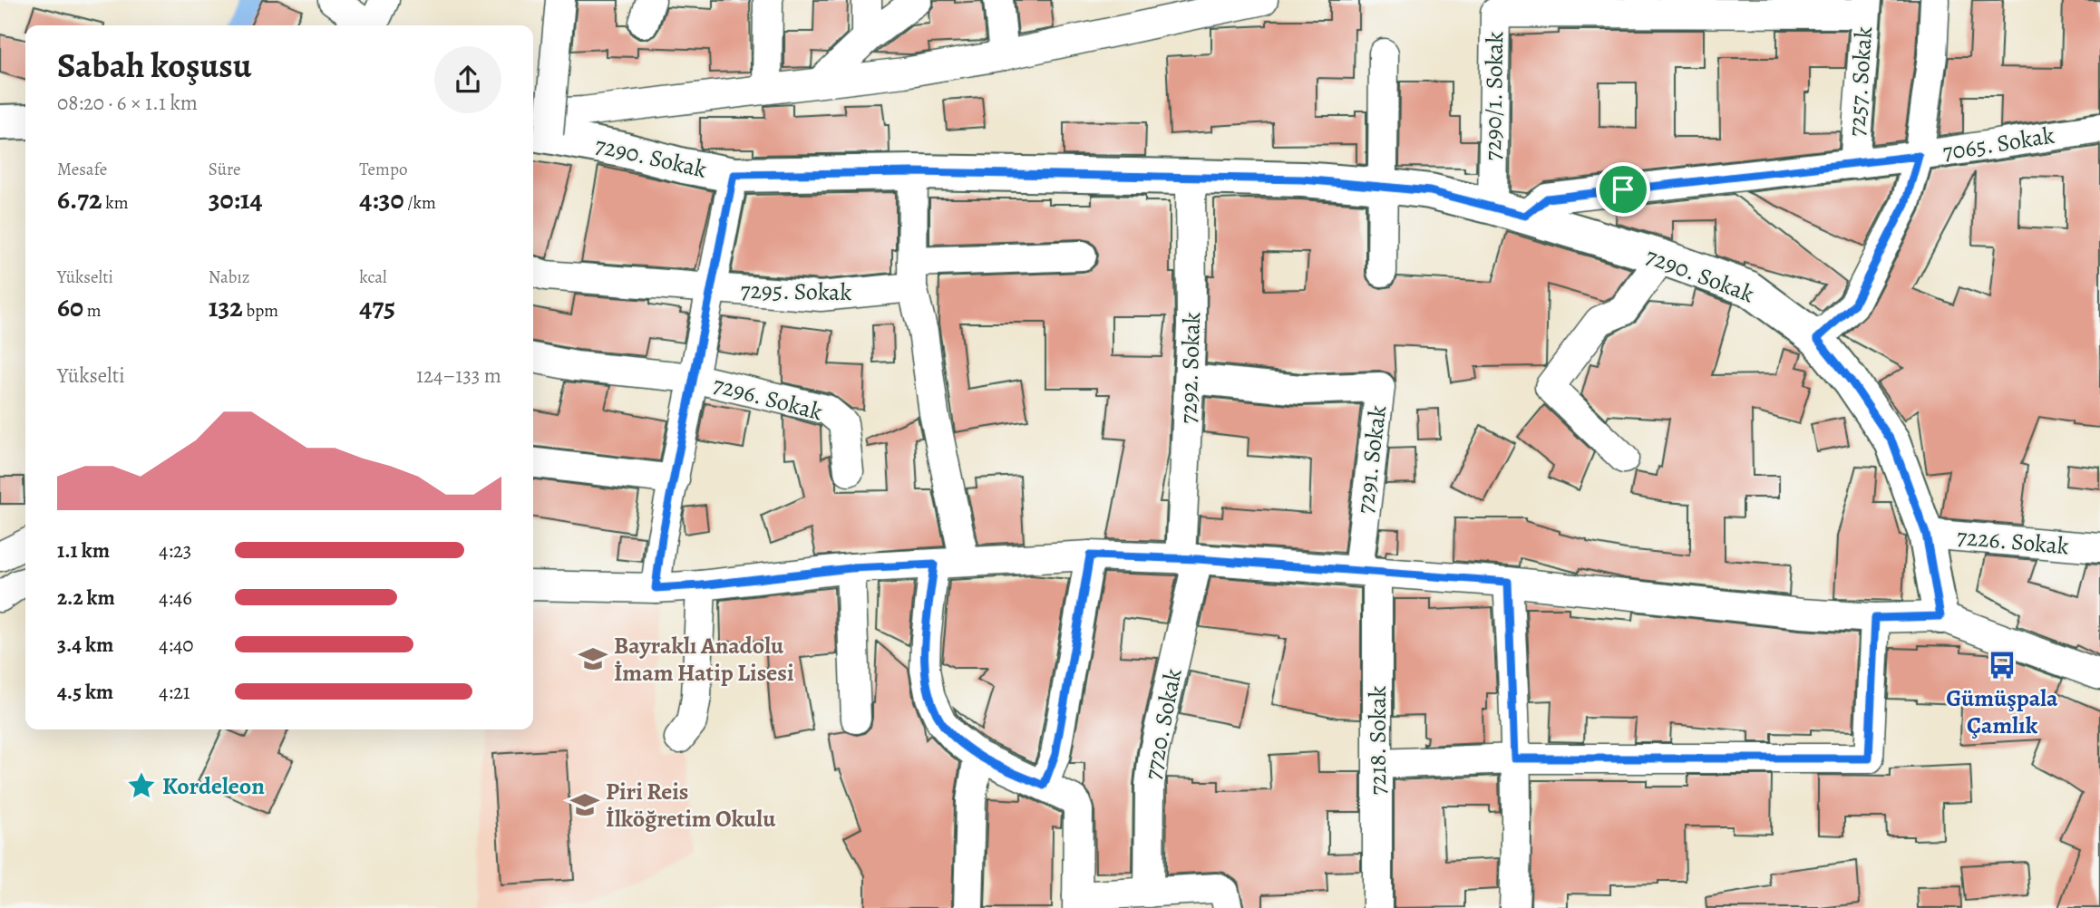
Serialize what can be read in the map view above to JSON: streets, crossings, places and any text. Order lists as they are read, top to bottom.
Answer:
{
  "streets": {
    "street": [
      "7257. Sokak",
      "7290/1. Sokak",
      "7065. Sokak",
      "7290. Sokak",
      "7295. Sokak",
      "7292. Sokak",
      "7296. Sokak",
      "7291. Sokak",
      "7226. Sokak",
      "7720. Sokak",
      "7218. Sokak"
    ]
  },
  "crossings": [
    ["7257. Sokak", "7290/1. Sokak"],
    ["7257. Sokak", "7065. Sokak"],
    ["7290/1. Sokak", "7065. Sokak"],
    ["7290/1. Sokak", "7290. Sokak"],
    ["7065. Sokak", "7290. Sokak"],
    ["7290. Sokak", "7292. Sokak"],
    ["7290. Sokak", "7226. Sokak"],
    ["7292. Sokak", "7291. Sokak"],
    ["7292. Sokak", "7720. Sokak"],
    ["7291. Sokak", "7218. Sokak"]
  ],
  "places": {
    "school or university": ["Bayraklı Anadolu İmam Hatip Lisesi", "Piri Reis İlköğretim Okulu"],
    "bus stop": ["Gümüşpala Çamlık"],
    "place": ["Kordeleon"]
  },
  "page": {
    "heading": ["Sabah koşusu", "08:20 · 6 × 1.1 km"],
    "stats": [
      ["Mesafe", "6.72 km"],
      ["Süre", "30:14"],
      ["Tempo", "4:30 /km"],
      ["Yükselti", "60 m"],
      ["Nabız", "132 bpm"],
      ["kcal", "475"]
    ],
    "chart": ["Yükselti", "124–133 m"],
    "list": [
      {
        "name": "1.1 km",
        "note": "4:23"
      },
      {
        "name": "2.2 km",
        "note": "4:46"
      },
      {
        "name": "3.4 km",
        "note": "4:40"
      },
      {
        "name": "4.5 km",
        "note": "4:21"
      }
    ]
  }
}
